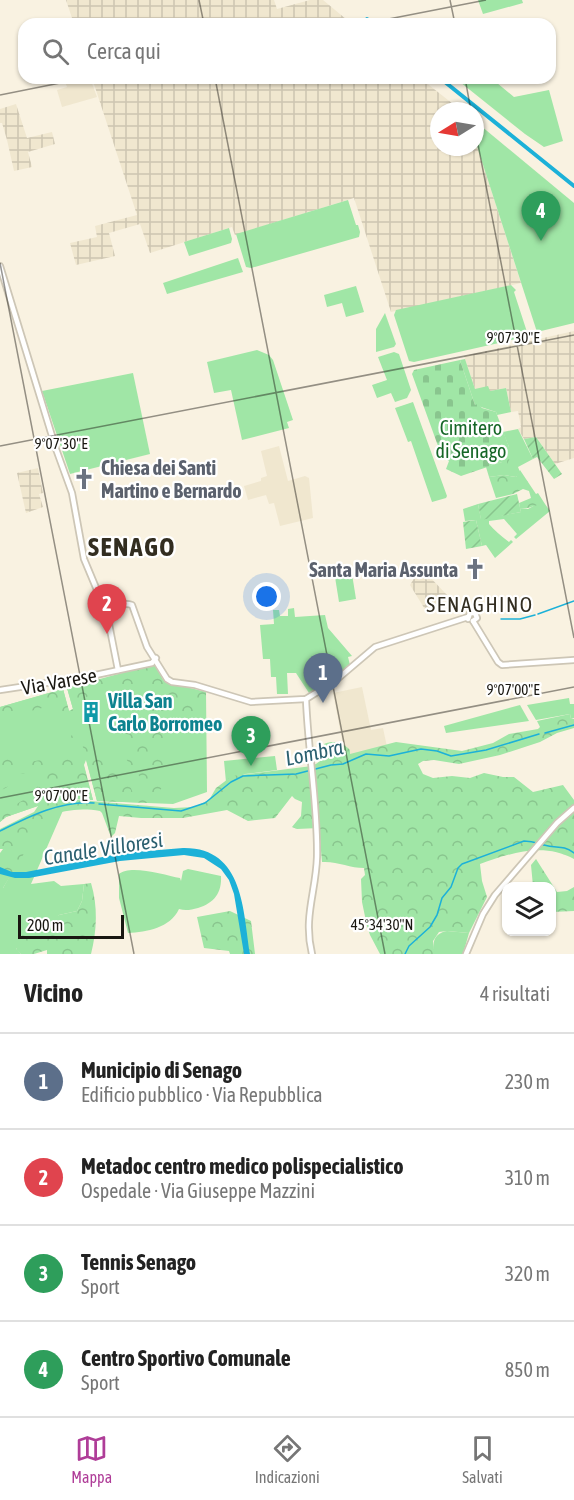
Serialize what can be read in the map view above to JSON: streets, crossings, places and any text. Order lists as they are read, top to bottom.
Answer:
{
  "streets": {
    "street": ["Via Varese"]
  },
  "districts": ["SENAGO", "SENAGHINO"],
  "water": ["Lombra", "Canale Villoresi"],
  "parks": ["Cimitero di Senago"],
  "places": {
    "church": ["Chiesa dei Santi Martino e Bernardo", "Santa Maria Assunta"],
    "building": ["Villa San Carlo Borromeo"]
  },
  "scale_bar": "200 m",
  "north": "left",
  "page": {
    "search": "Cerca qui",
    "pins": [
      "4",
      "2",
      "1",
      "3"
    ],
    "scale": "200 m",
    "heading": ["Vicino", "4 risultati"],
    "list": [
      {
        "mark": "1",
        "name": "Municipio di Senago",
        "note": "Edificio pubblico · Via Repubblica",
        "value": "230 m"
      },
      {
        "mark": "2",
        "name": "Metadoc centro medico polispecialistico",
        "note": "Ospedale · Via Giuseppe Mazzini",
        "value": "310 m"
      },
      {
        "mark": "3",
        "name": "Tennis Senago",
        "note": "Sport",
        "value": "320 m"
      },
      {
        "mark": "4",
        "name": "Centro Sportivo Comunale",
        "note": "Sport",
        "value": "850 m"
      }
    ],
    "nav": ["Mappa", "Indicazioni", "Salvati"]
  },
  "coordinates": ["9°07'30\"E", "9°07'00\"E", "45°34'30\"N"]
}
